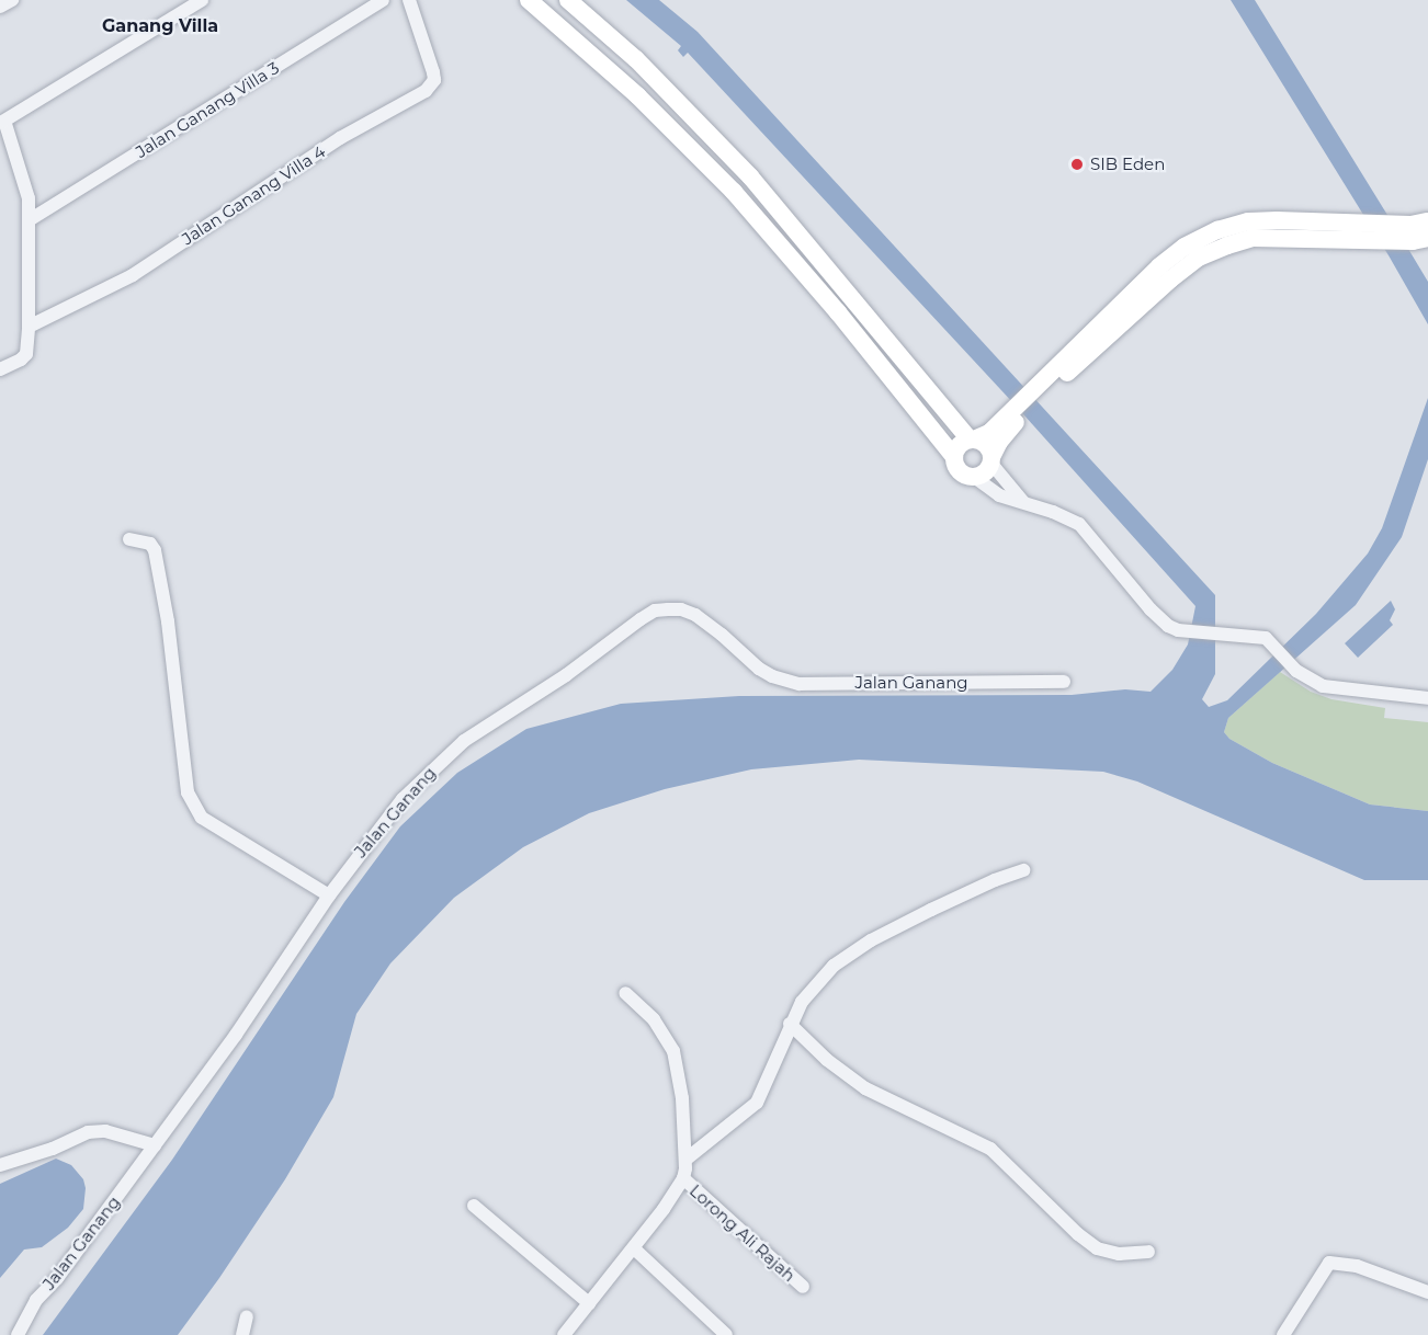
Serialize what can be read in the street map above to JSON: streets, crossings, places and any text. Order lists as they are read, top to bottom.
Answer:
{
  "streets": {
    "street": [
      "Jalan Ganang Villa 3",
      "Jalan Ganang Villa 4",
      "Jalan Ganang",
      "Lorong Ali Rajah"
    ]
  },
  "districts": ["Ganang Villa"],
  "places": ["SIB Eden"]
}
